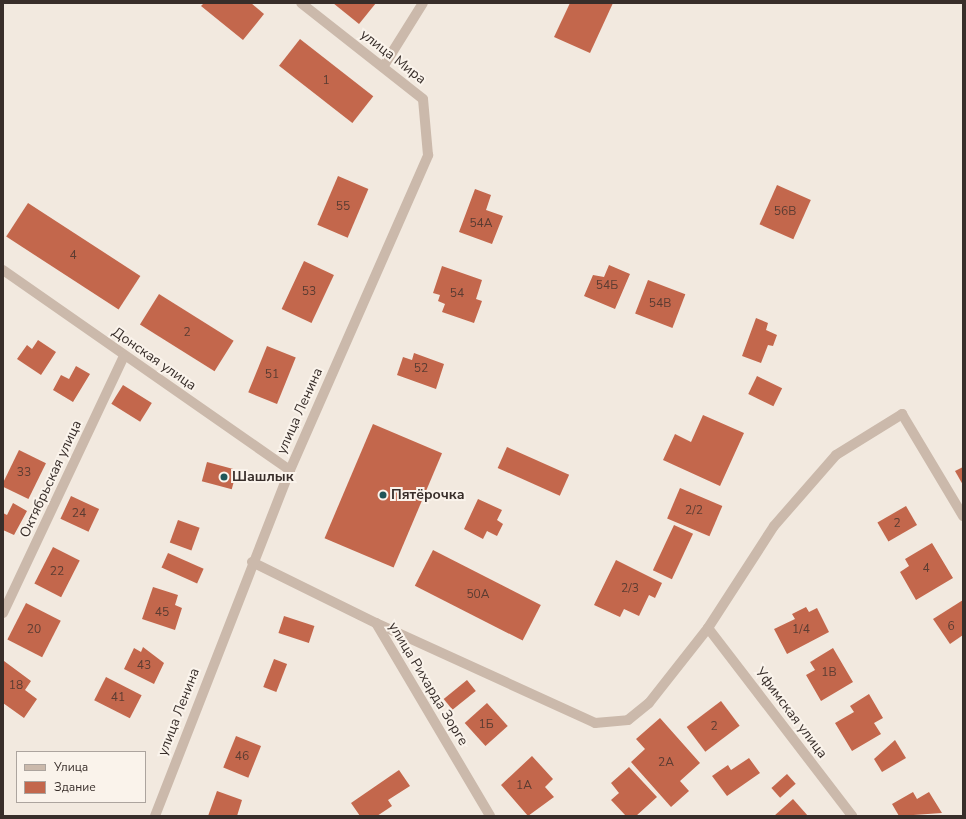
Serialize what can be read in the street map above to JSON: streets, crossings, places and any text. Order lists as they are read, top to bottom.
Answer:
{
  "streets": {
    "street": [
      "улица Мира",
      "Донская улица",
      "улица Ленина",
      "Октябрьская улица",
      "улица Рихарда Зорге",
      "Уфимская улица"
    ]
  },
  "crossings": [
    ["улица Мира", "улица Ленина"],
    ["Донская улица", "улица Ленина"],
    ["Донская улица", "Октябрьская улица"],
    ["улица Ленина", "улица Рихарда Зорге"]
  ],
  "places": ["Шашлык", "Пятёрочка"],
  "house_numbers": [
    "1",
    "55",
    "56В",
    "54А",
    "4",
    "54Б",
    "53",
    "54",
    "54В",
    "2",
    "52",
    "51",
    "33",
    "2/2",
    "24",
    "2",
    "4",
    "22",
    "2/3",
    "50А",
    "45",
    "6",
    "20",
    "1/4",
    "43",
    "1В",
    "18",
    "41",
    "1Б",
    "2",
    "46",
    "2А",
    "1А"
  ],
  "legend": ["Улица", "Здание"]
}
